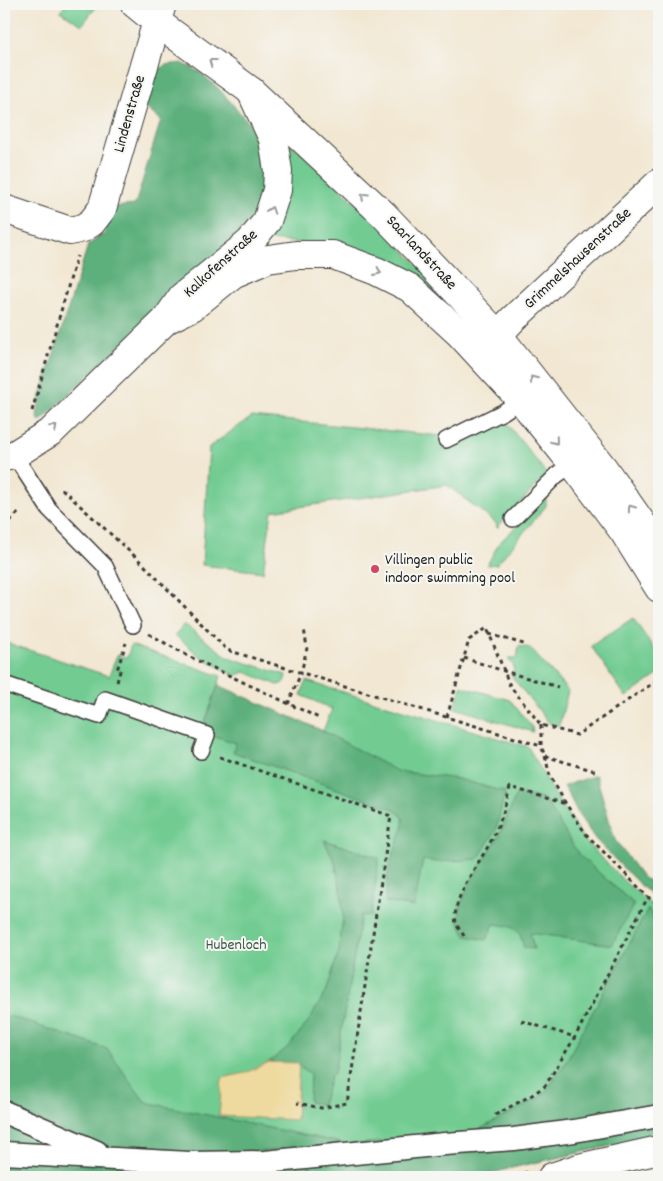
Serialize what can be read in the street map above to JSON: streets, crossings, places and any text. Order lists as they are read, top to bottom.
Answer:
{
  "streets": {
    "street": [
      "Lindenstraße",
      "Saarlandstraße",
      "Grimmelshausenstraße",
      "Kalkofenstraße"
    ]
  },
  "crossings": [
    ["Lindenstraße", "Saarlandstraße"],
    ["Saarlandstraße", "Grimmelshausenstraße"],
    ["Saarlandstraße", "Kalkofenstraße"]
  ],
  "one_way": ["Kalkofenstraße"],
  "parks": ["Hubenloch"],
  "places": ["Villingen public indoor swimming pool"]
}
